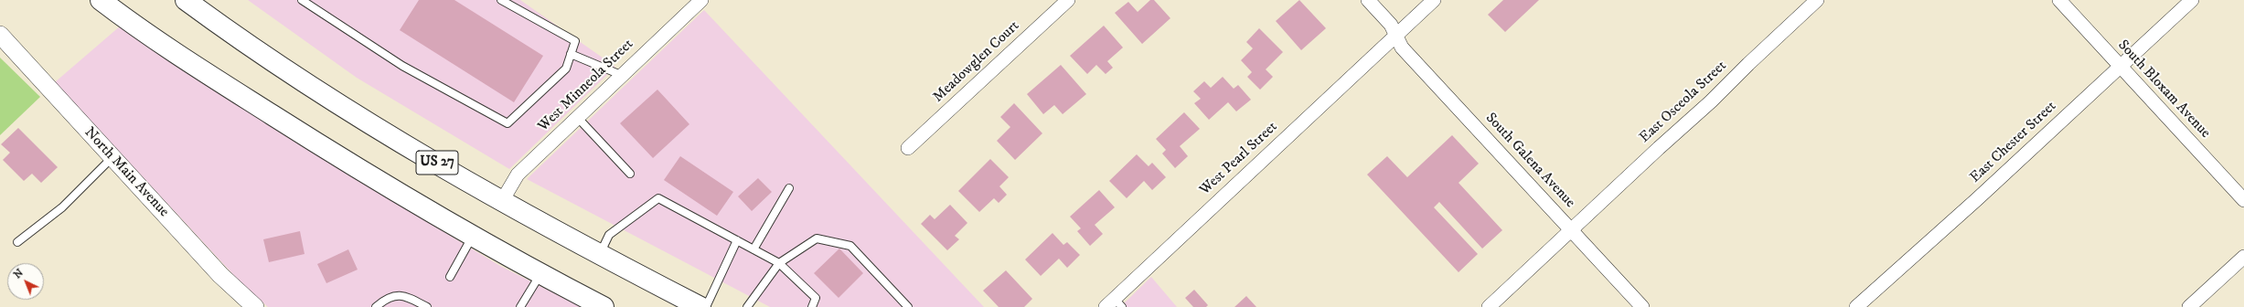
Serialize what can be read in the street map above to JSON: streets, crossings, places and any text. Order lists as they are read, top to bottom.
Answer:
{
  "streets": {
    "highway": ["US 27"],
    "street": [
      "Meadowglen Court",
      "West Minneola Street",
      "South Bloxam Avenue",
      "East Osceola Street",
      "East Chester Street",
      "West Pearl Street",
      "South Galena Avenue",
      "North Main Avenue"
    ]
  },
  "crossings": [
    ["West Minneola Street", "US 27"],
    ["South Bloxam Avenue", "East Chester Street"],
    ["East Osceola Street", "South Galena Avenue"],
    ["West Pearl Street", "South Galena Avenue"]
  ],
  "north": "top left"
}
